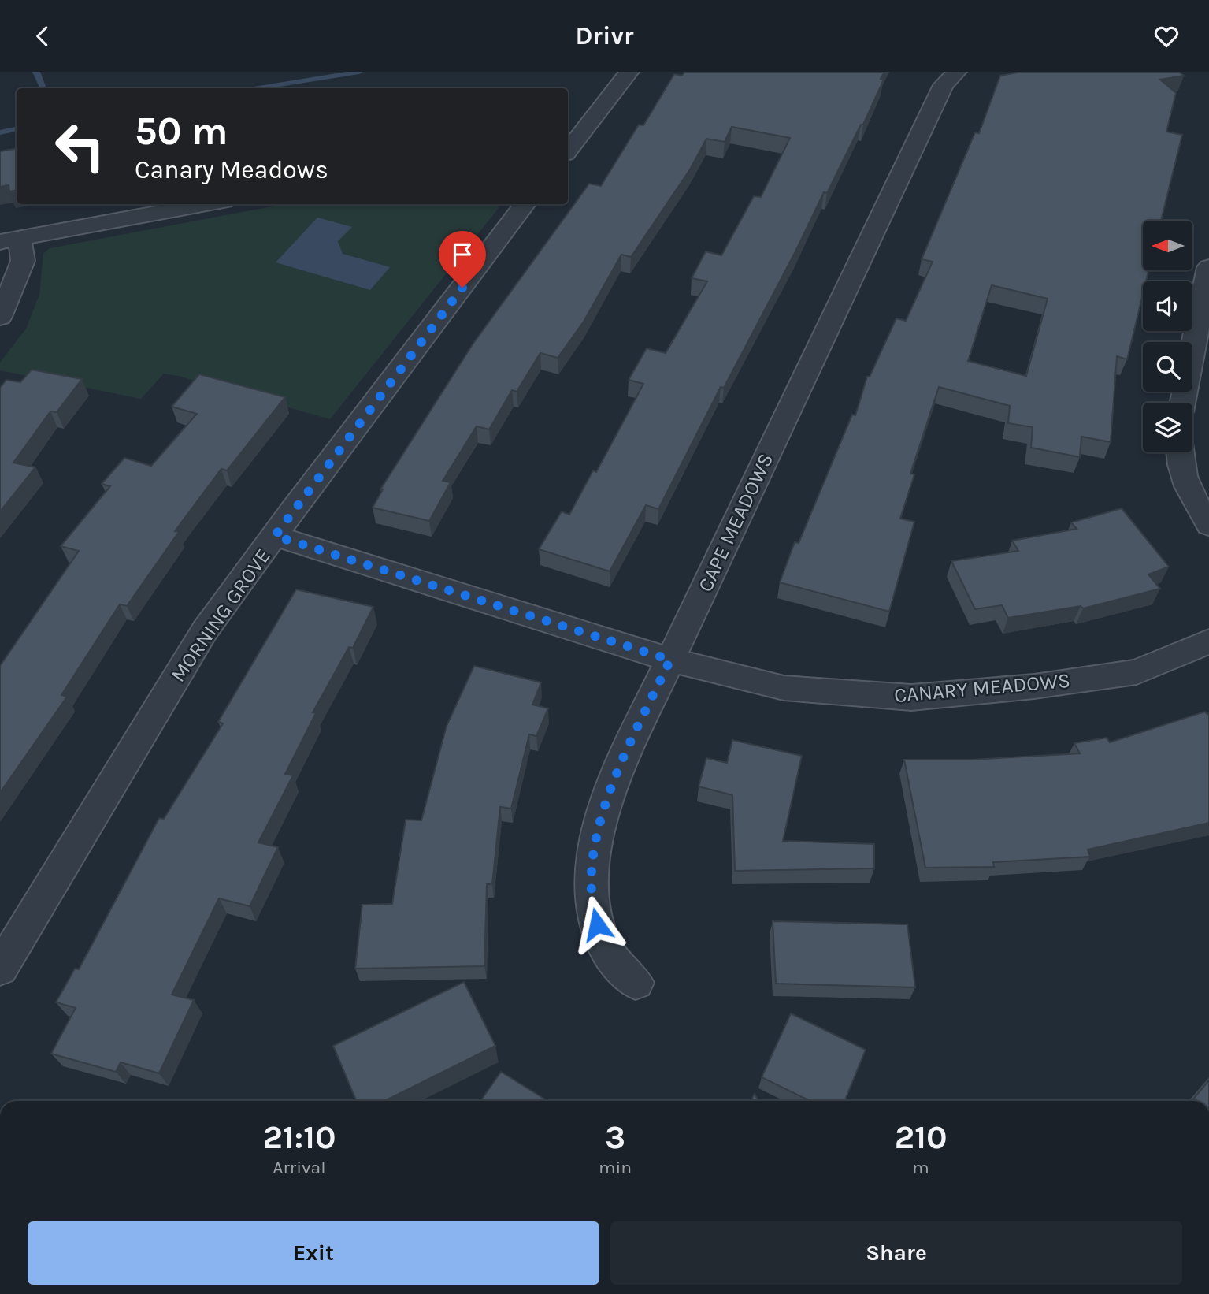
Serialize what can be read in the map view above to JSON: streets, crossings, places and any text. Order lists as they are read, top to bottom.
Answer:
{
  "streets": {
    "street": ["CAPE MEADOWS", "MORNING GROVE", "CANARY MEADOWS"]
  },
  "crossings": [
    ["CAPE MEADOWS", "CANARY MEADOWS"],
    ["MORNING GROVE", "CANARY MEADOWS"]
  ],
  "north": "left",
  "page": {
    "header": "Drivr",
    "turn": ["50 m", "Canary Meadows"],
    "eta": [
      "21:10",
      "Arrival",
      "3",
      "min",
      "210",
      "m"
    ],
    "buttons": ["Exit", "Share"]
  }
}
